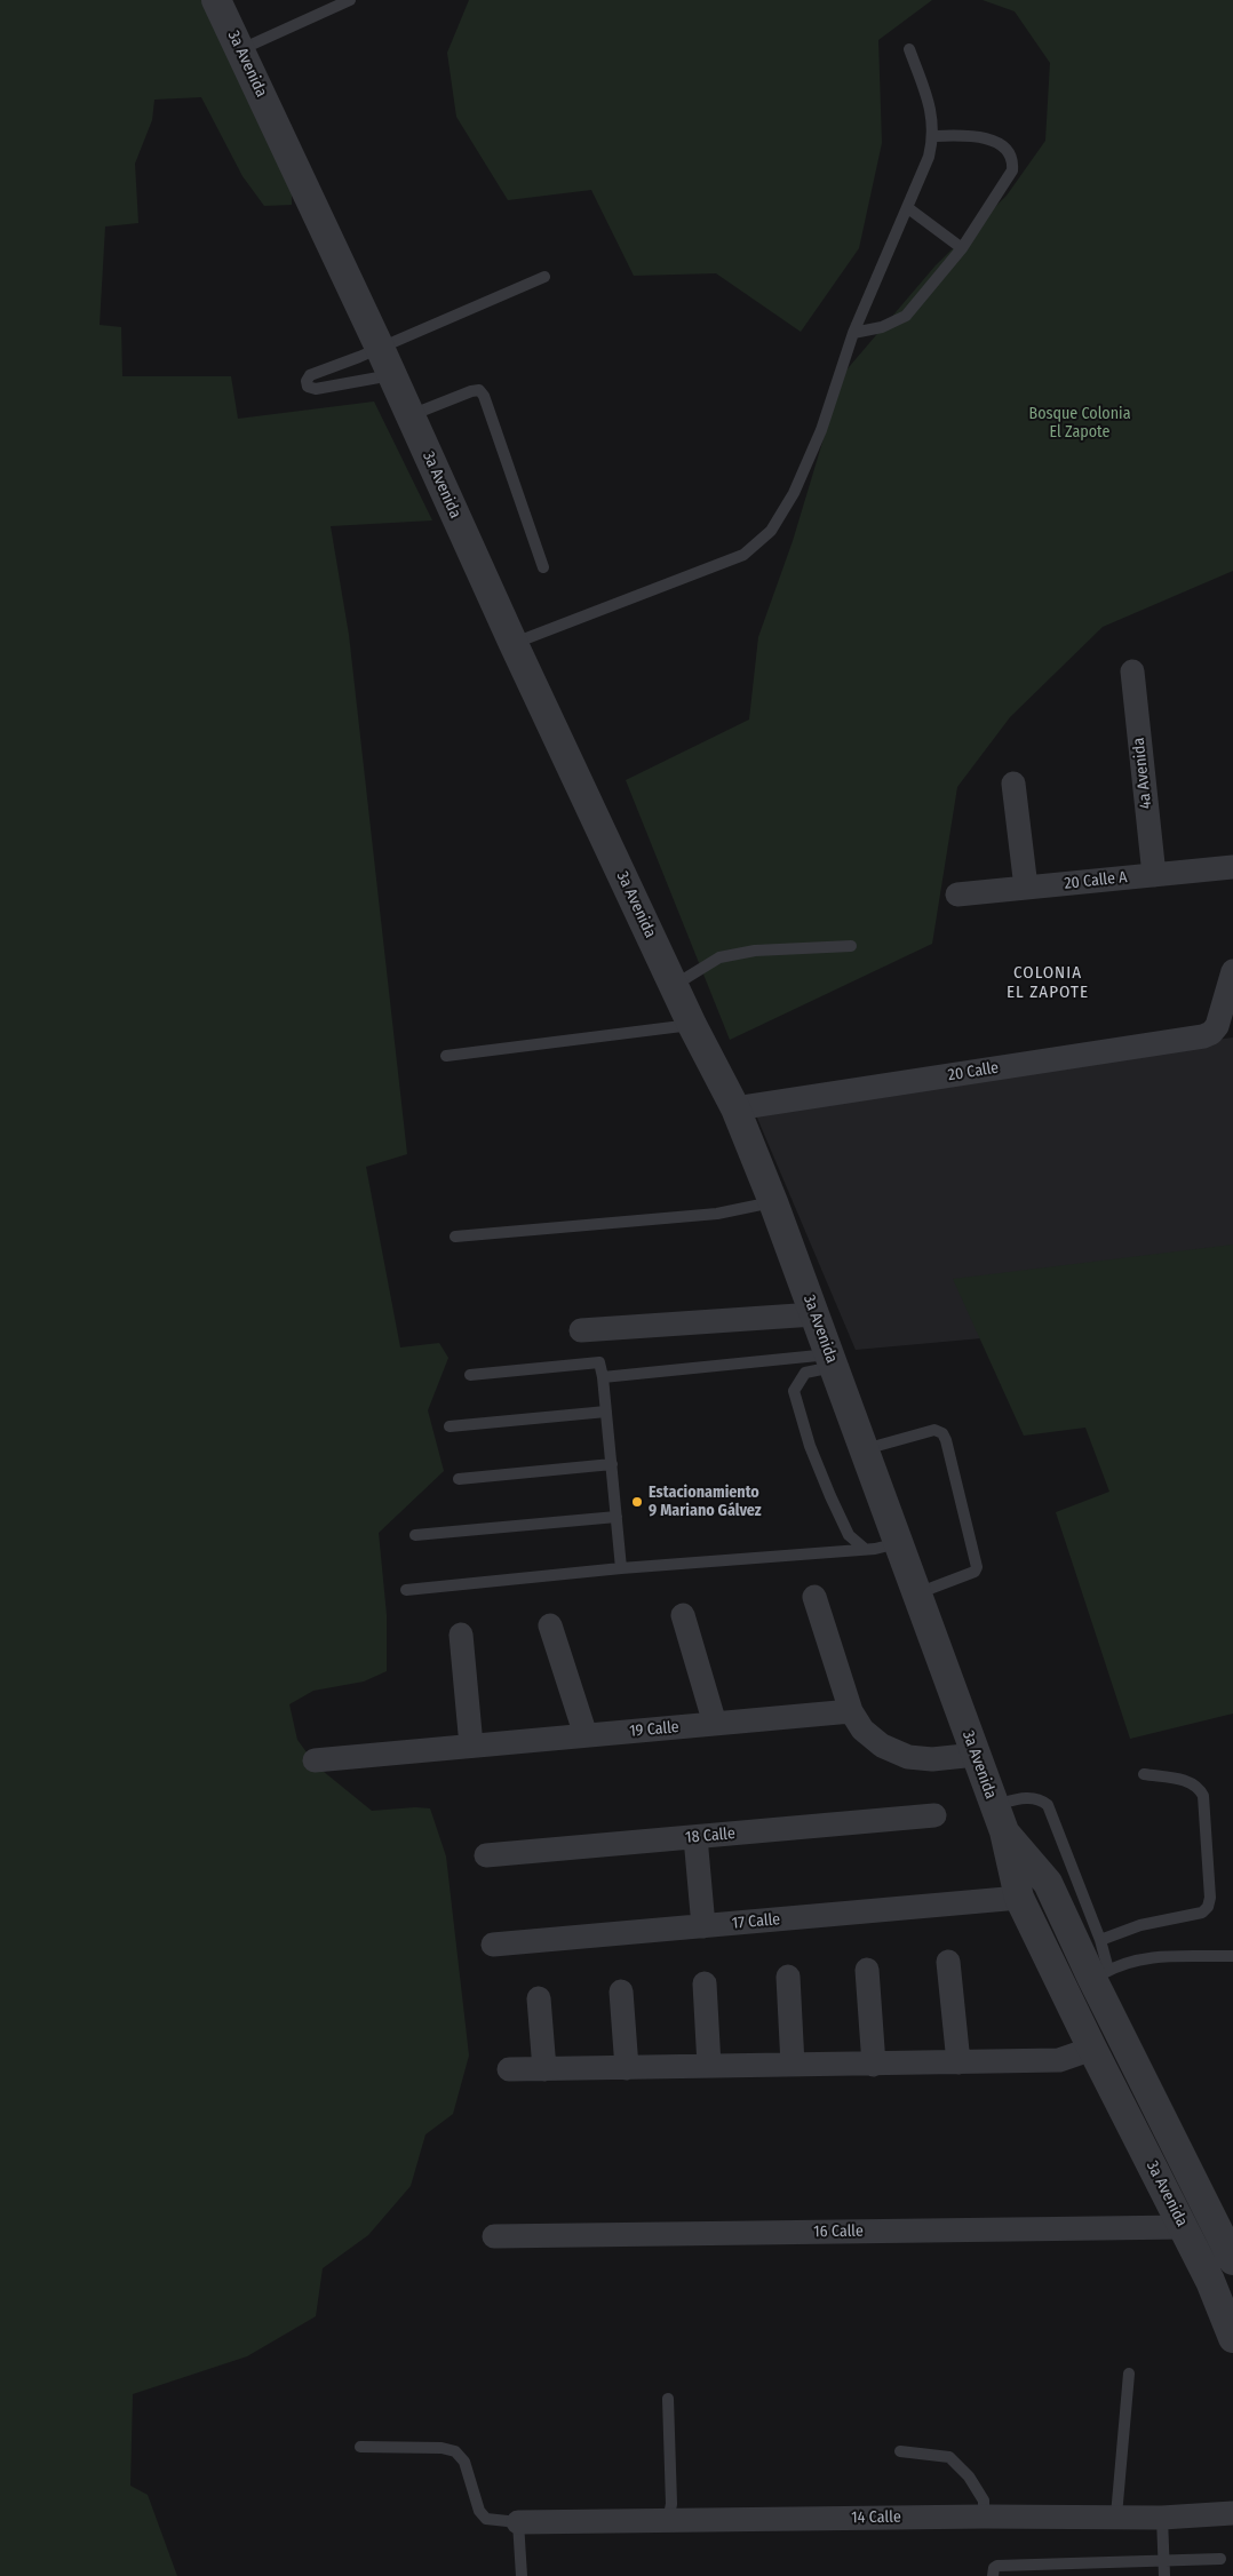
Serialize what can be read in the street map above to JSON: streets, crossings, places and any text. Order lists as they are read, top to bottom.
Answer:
{
  "streets": {
    "street": [
      "3a Avenida",
      "4a Avenida",
      "20 Calle A",
      "20 Calle",
      "19 Calle",
      "18 Calle",
      "17 Calle",
      "16 Calle",
      "14 Calle"
    ]
  },
  "crossings": [
    ["3a Avenida", "20 Calle"],
    ["3a Avenida", "17 Calle"],
    ["3a Avenida", "16 Calle"],
    ["4a Avenida", "20 Calle A"]
  ],
  "districts": ["COLONIA EL ZAPOTE"],
  "parks": ["Bosque Colonia El Zapote"],
  "places": ["Estacionamiento 9 Mariano Gálvez"]
}
